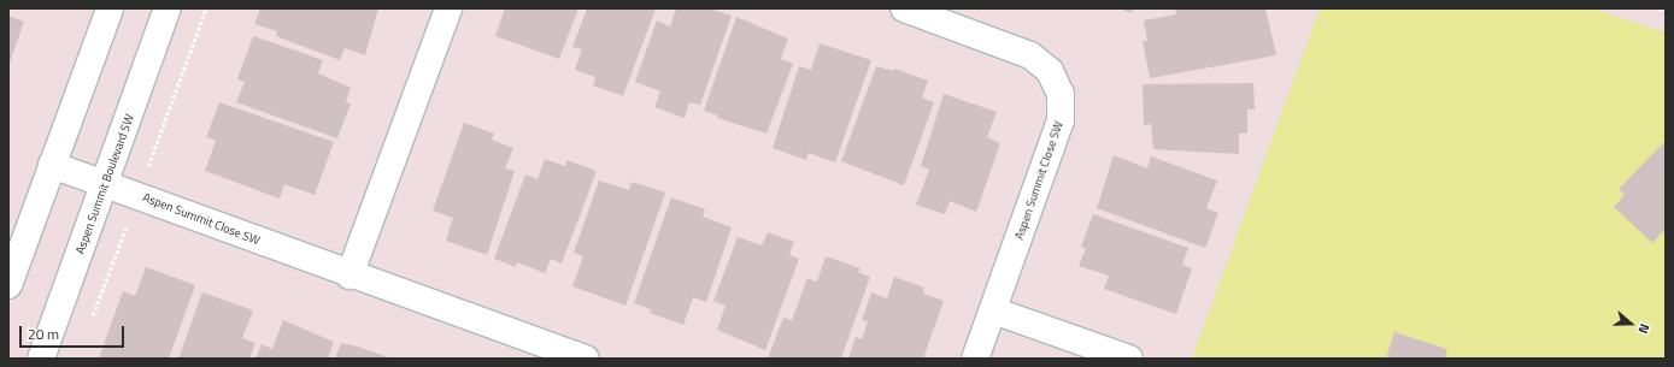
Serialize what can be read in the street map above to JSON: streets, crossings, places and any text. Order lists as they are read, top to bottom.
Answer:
{
  "streets": {
    "street": ["Aspen Summit Close SW", "Aspen Summit Boulevard SW"]
  },
  "crossings": [
    ["Aspen Summit Close SW", "Aspen Summit Boulevard SW"]
  ],
  "scale_bar": "20 m",
  "north": "right"
}
